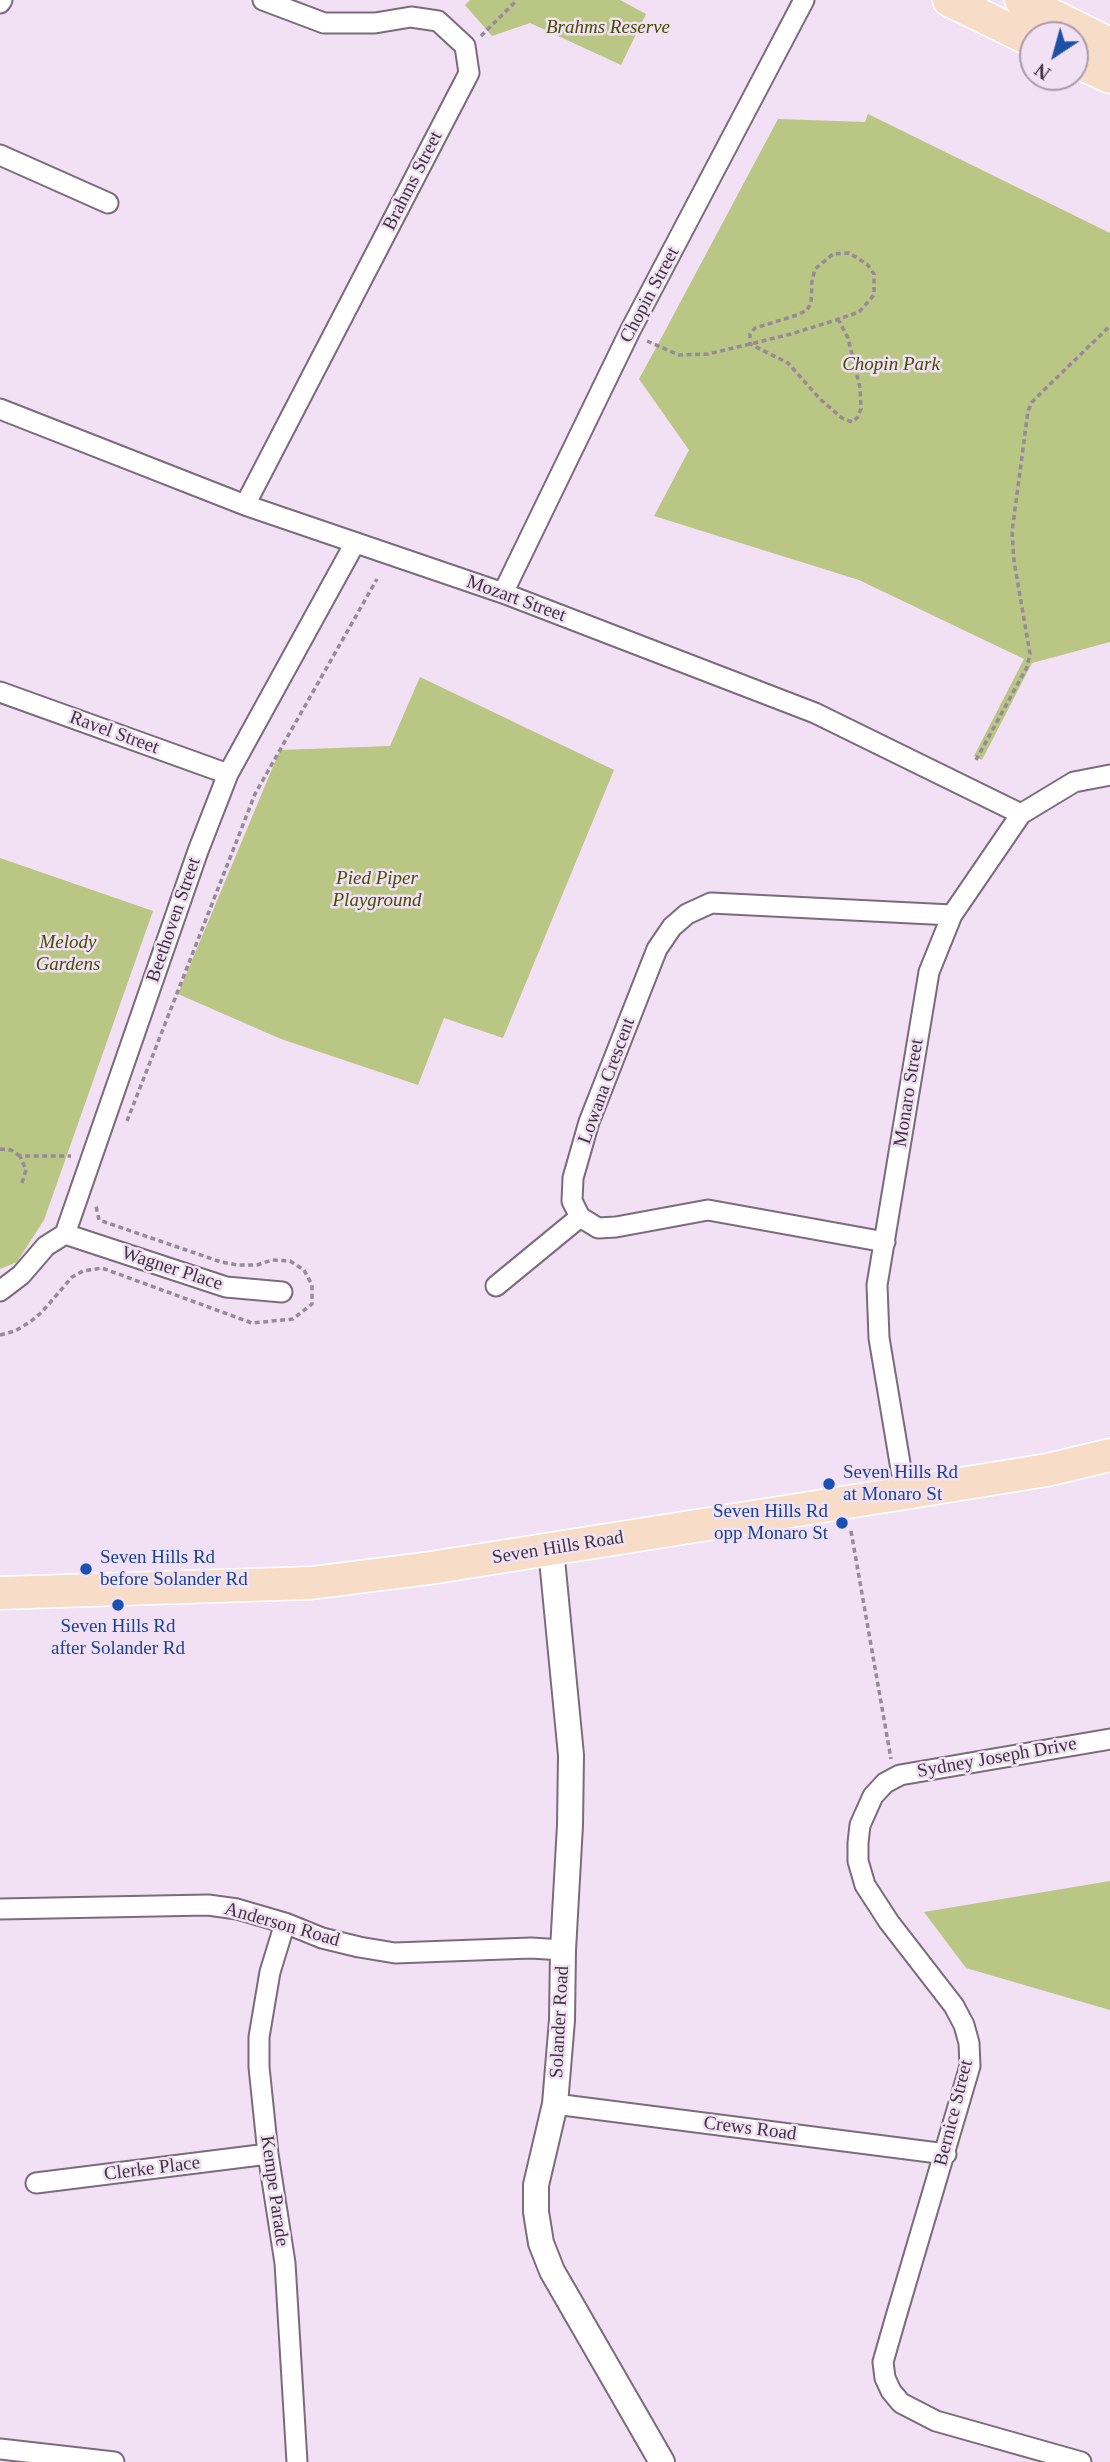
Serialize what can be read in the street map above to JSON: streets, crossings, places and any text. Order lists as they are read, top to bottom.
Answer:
{
  "streets": {
    "main road": ["Seven Hills Road"],
    "street": [
      "Brahms Street",
      "Chopin Street",
      "Mozart Street",
      "Ravel Street",
      "Beethoven Street",
      "Lowana Crescent",
      "Monaro Street",
      "Wagner Place",
      "Sydney Joseph Drive",
      "Anderson Road",
      "Solander Road",
      "Bernice Street",
      "Crews Road",
      "Clerke Place",
      "Kempe Parade"
    ]
  },
  "crossings": [
    ["Brahms Street", "Mozart Street"],
    ["Chopin Street", "Mozart Street"],
    ["Mozart Street", "Beethoven Street"],
    ["Mozart Street", "Monaro Street"],
    ["Ravel Street", "Beethoven Street"],
    ["Beethoven Street", "Wagner Place"],
    ["Lowana Crescent", "Monaro Street"],
    ["Monaro Street", "Seven Hills Road"],
    ["Seven Hills Road", "Solander Road"],
    ["Sydney Joseph Drive", "Bernice Street"],
    ["Anderson Road", "Solander Road"],
    ["Anderson Road", "Kempe Parade"],
    ["Solander Road", "Crews Road"],
    ["Bernice Street", "Crews Road"],
    ["Clerke Place", "Kempe Parade"]
  ],
  "parks": [
    "Brahms Reserve",
    "Chopin Park",
    "Pied Piper Playground",
    "Melody Gardens"
  ],
  "places": [
    "Seven Hills Rd at Monaro St",
    "Seven Hills Rd opp Monaro St",
    "Seven Hills Rd before Solander Rd",
    "Seven Hills Rd after Solander Rd"
  ],
  "north": "bottom left"
}
